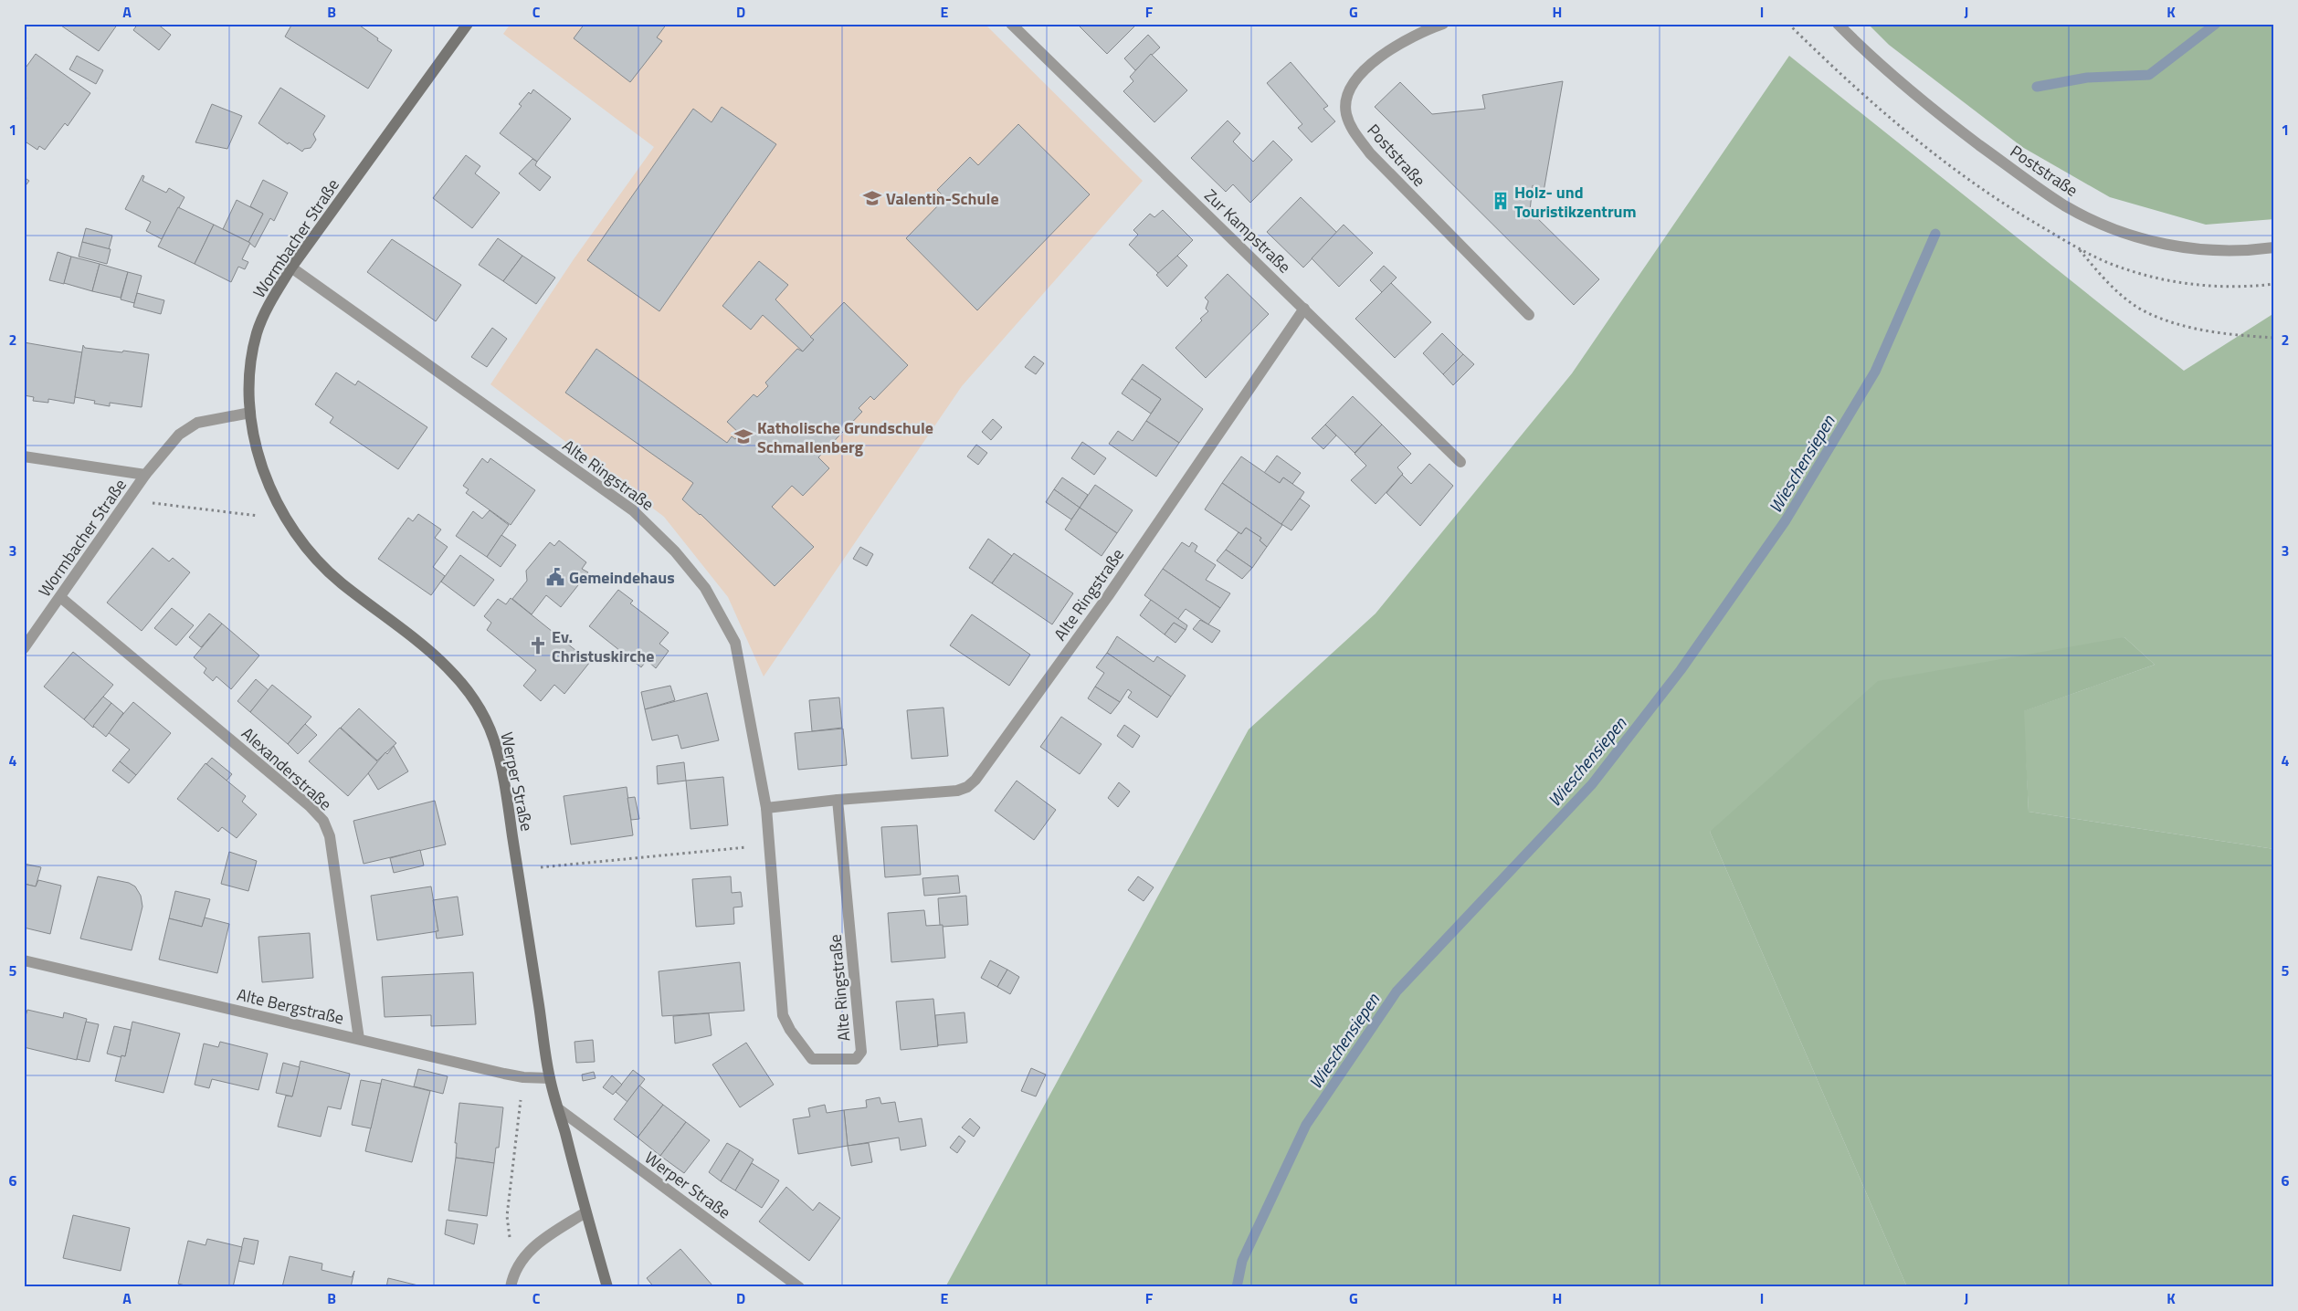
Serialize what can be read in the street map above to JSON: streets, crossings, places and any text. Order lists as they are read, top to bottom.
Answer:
{
  "streets": {
    "main road": ["Wormbacher Straße", "Werper Straße"],
    "street": [
      "Poststraße",
      "Zur Kampstraße",
      "Alte Ringstraße",
      "Alexanderstraße",
      "Alte Bergstraße"
    ]
  },
  "crossings": [
    ["Zur Kampstraße", "Alte Ringstraße"],
    ["Wormbacher Straße", "Alte Ringstraße"],
    ["Wormbacher Straße", "Alexanderstraße"],
    ["Wormbacher Straße", "Werper Straße"],
    ["Alexanderstraße", "Alte Bergstraße"],
    ["Werper Straße", "Alte Bergstraße"]
  ],
  "water": ["Wieschensiepen"],
  "places": {
    "school or university": ["Valentin-Schule", "Katholische Grundschule Schmallenberg"],
    "building": ["Holz- und Touristikzentrum"],
    "public building": ["Gemeindehaus"],
    "church": ["Ev. Christuskirche"]
  },
  "grid": {
    "columns": [
      "A",
      "B",
      "C",
      "D",
      "E",
      "F",
      "G",
      "H",
      "I",
      "J",
      "K"
    ],
    "rows": [
      "1",
      "2",
      "3",
      "4",
      "5",
      "6"
    ]
  }
}
